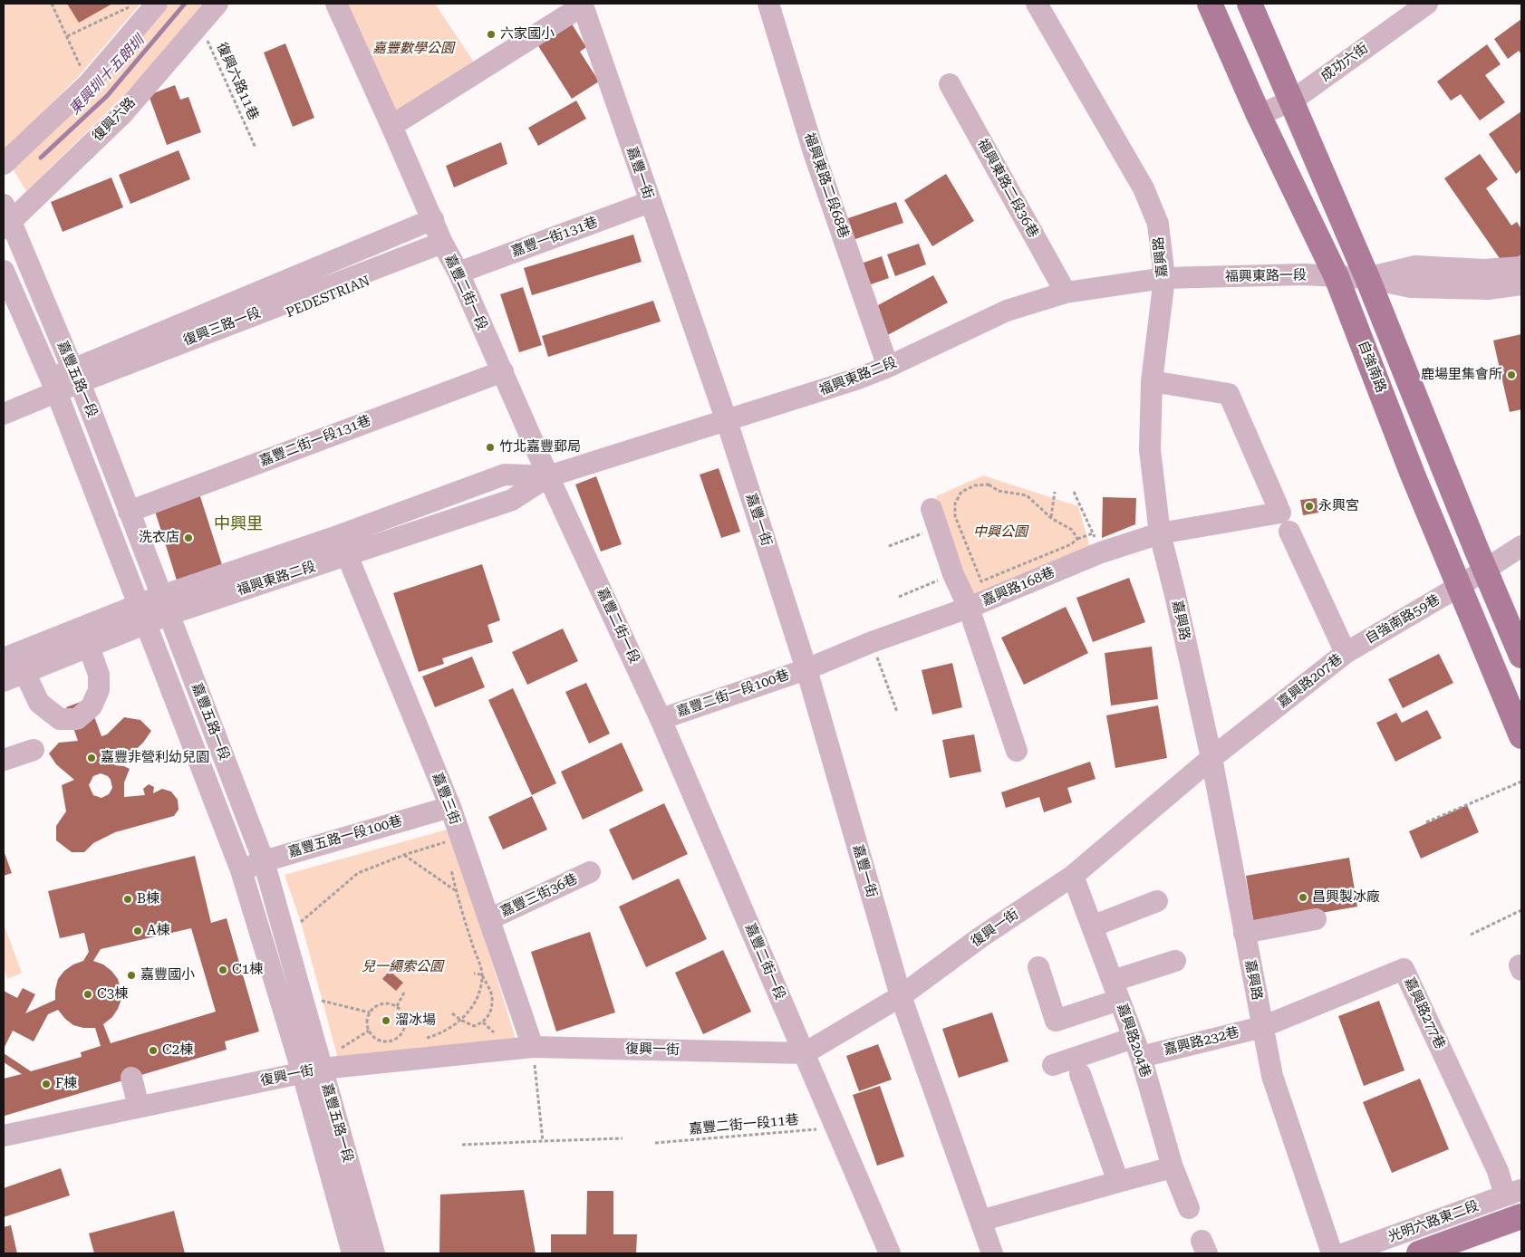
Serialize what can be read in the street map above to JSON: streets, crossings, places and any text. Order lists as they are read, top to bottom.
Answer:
{
  "streets": {
    "main road": ["自強南路", "光明六路東二段"],
    "street": [
      "成功六街",
      "復興六路",
      "嘉豐一街",
      "福興東路二段68巷",
      "福興東路二段36巷",
      "嘉豐一街131巷",
      "嘉興路",
      "福興東路一段",
      "嘉豐二街一段",
      "復興三路一段",
      "福興東路二段",
      "嘉豐五路一段",
      "嘉豐二街一段131巷",
      "嘉興路168巷",
      "自強南路59巷",
      "嘉興路207巷",
      "嘉豐二街一段100巷",
      "嘉豐三街",
      "嘉豐五路一段100巷",
      "嘉豐三街36巷",
      "復興一街",
      "嘉興路277巷",
      "嘉興路204巷",
      "嘉興路232巷"
    ],
    "path": ["復興六路11巷", "嘉豐二街一段11巷"]
  },
  "crossings": [
    ["成功六街", "自強南路"],
    ["復興六路11巷", "復興六路"],
    ["復興六路", "嘉豐五路一段"],
    ["嘉豐一街", "嘉豐一街131巷"],
    ["嘉豐一街", "嘉豐二街一段"],
    ["嘉豐一街", "福興東路二段"],
    ["嘉豐一街", "嘉豐二街一段100巷"],
    ["嘉豐一街", "復興一街"],
    ["福興東路二段68巷", "福興東路二段"],
    ["福興東路二段36巷", "福興東路二段"],
    ["嘉豐一街131巷", "嘉豐二街一段"],
    ["嘉興路", "福興東路一段"],
    ["嘉興路", "福興東路二段"],
    ["嘉興路", "嘉興路168巷"],
    ["嘉興路", "嘉興路207巷"],
    ["嘉興路", "復興一街"],
    ["嘉興路", "嘉興路277巷"],
    ["嘉興路", "嘉興路232巷"],
    ["福興東路一段", "自強南路"],
    ["福興東路一段", "福興東路二段"],
    ["嘉豐二街一段", "復興三路一段"],
    ["嘉豐二街一段", "福興東路二段"],
    ["嘉豐二街一段", "嘉豐二街一段131巷"],
    ["嘉豐二街一段", "嘉豐二街一段100巷"],
    ["嘉豐二街一段", "復興一街"],
    ["嘉豐二街一段", "嘉豐二街一段11巷"],
    ["復興三路一段", "嘉豐五路一段"],
    ["自強南路", "自強南路59巷"],
    ["福興東路二段", "嘉豐五路一段"],
    ["福興東路二段", "嘉豐三街"],
    ["嘉豐五路一段", "嘉豐二街一段131巷"],
    ["嘉豐五路一段", "嘉豐五路一段100巷"],
    ["嘉豐五路一段", "復興一街"],
    ["嘉興路168巷", "嘉興路207巷"],
    ["嘉興路168巷", "嘉豐二街一段100巷"],
    ["自強南路59巷", "嘉興路207巷"],
    ["嘉興路207巷", "復興一街"],
    ["嘉豐三街", "嘉豐五路一段100巷"],
    ["嘉豐三街", "嘉豐三街36巷"],
    ["嘉豐三街", "復興一街"],
    ["復興一街", "嘉興路204巷"],
    ["嘉興路277巷", "嘉興路232巷"],
    ["嘉興路277巷", "光明六路東二段"],
    ["嘉興路204巷", "嘉興路232巷"]
  ],
  "districts": ["中興里"],
  "water": ["東興圳十五朗圳"],
  "parks": ["嘉豐數學公園", "中興公園", "兒一繩索公園"],
  "places": [
    "六家國小",
    "鹿場里集會所",
    "竹北嘉豐郵局",
    "永興宮",
    "洗衣店",
    "嘉豐非營利幼兒園",
    "昌興製冰廠",
    "B棟",
    "A棟",
    "C1棟",
    "嘉豐國小",
    "C3棟",
    "溜冰場",
    "C2棟",
    "F棟"
  ]
}
